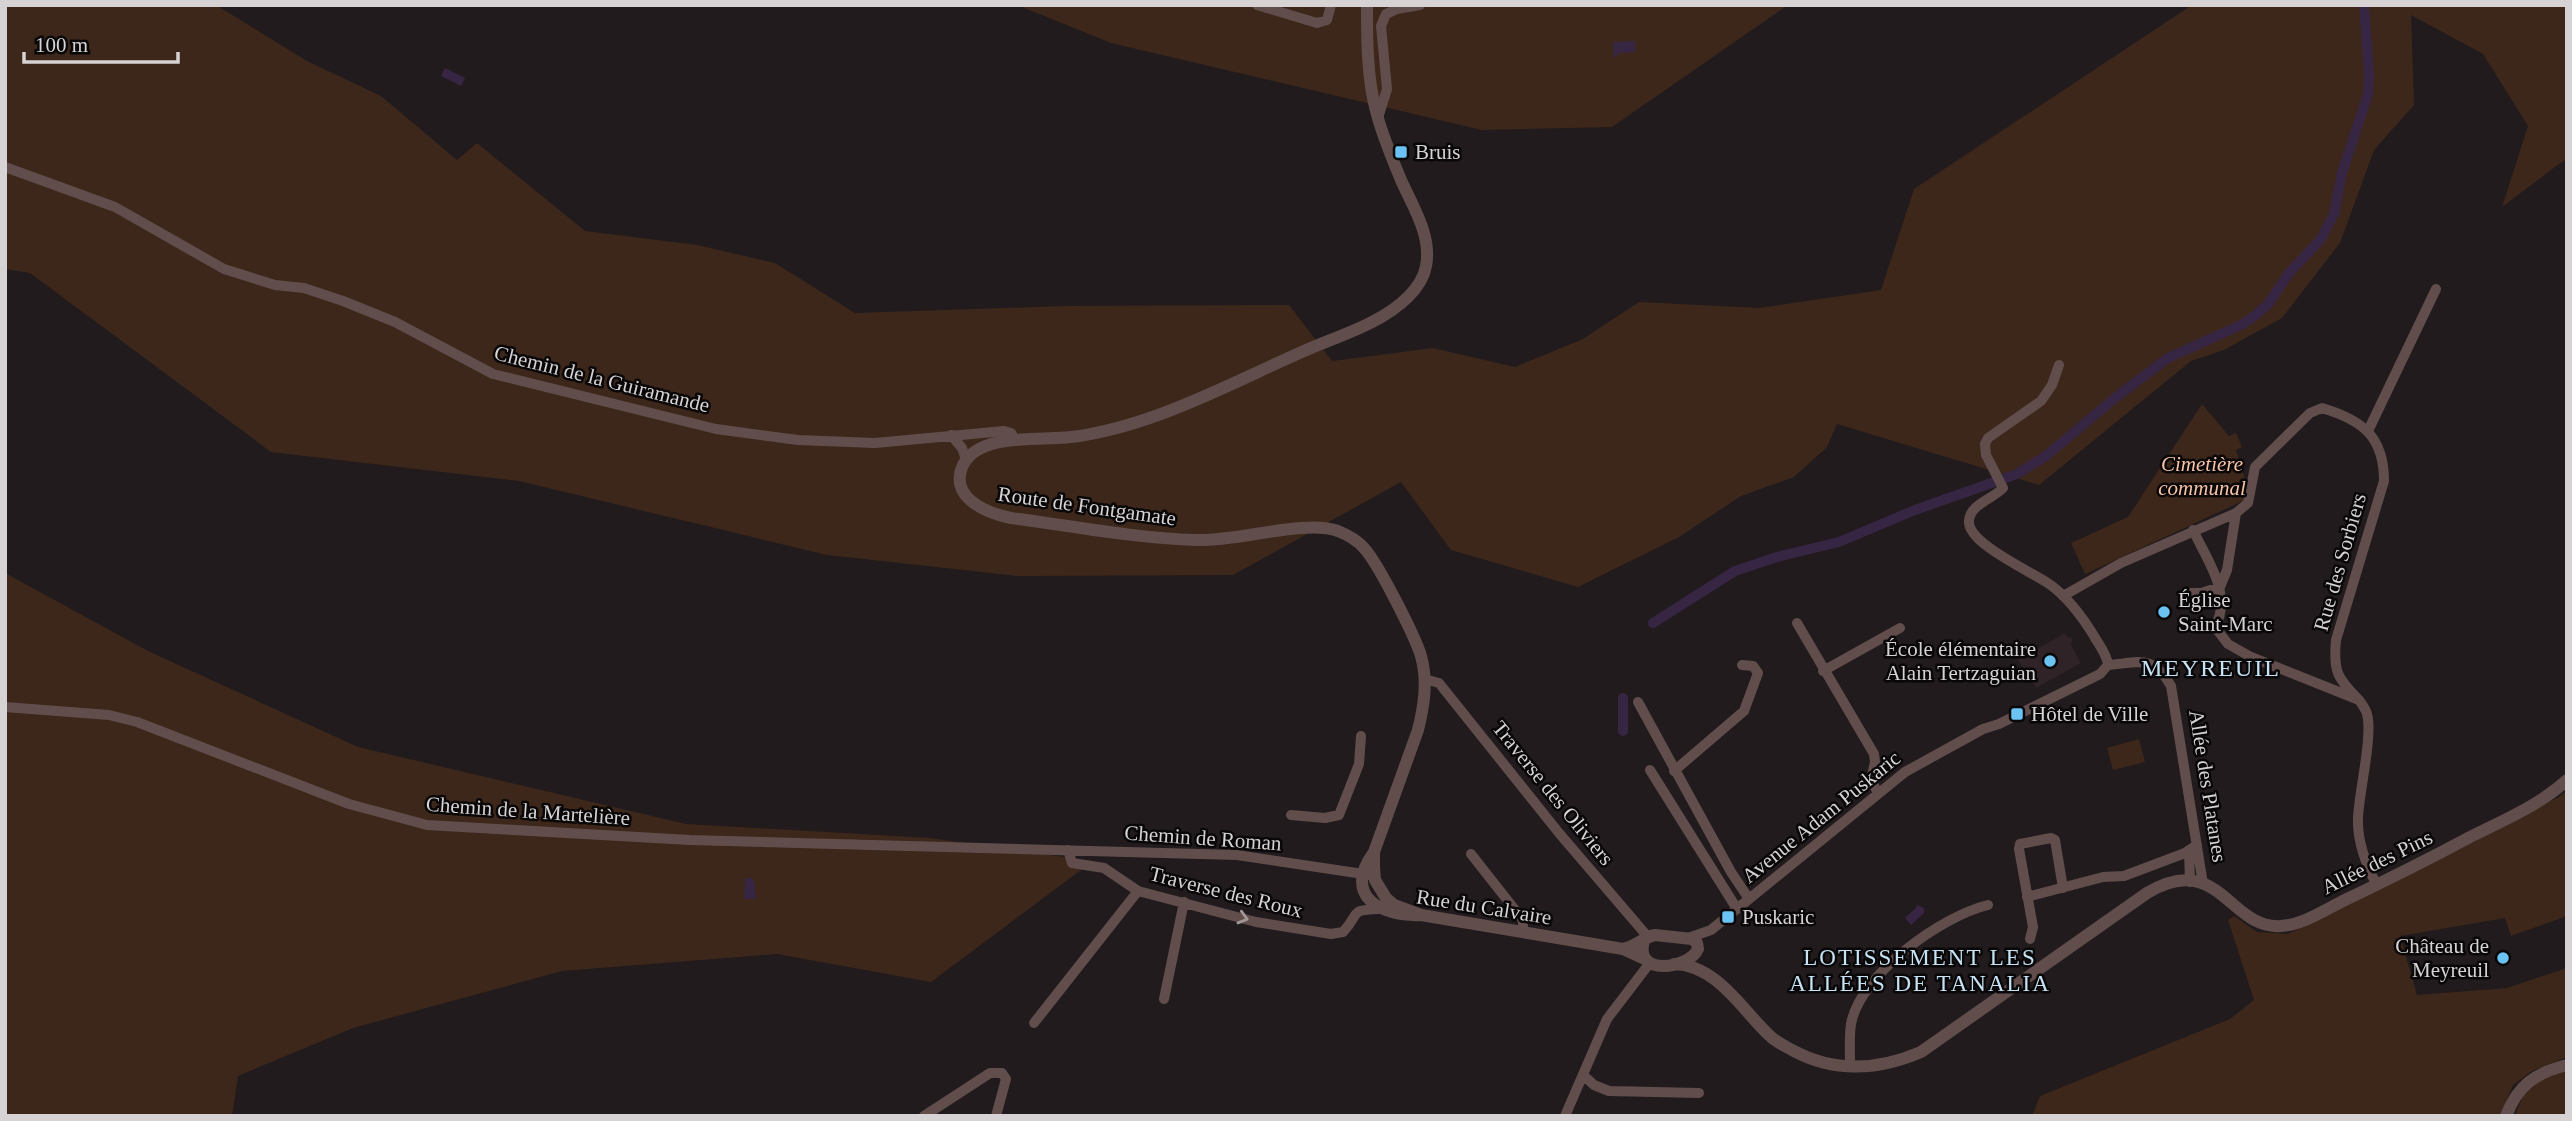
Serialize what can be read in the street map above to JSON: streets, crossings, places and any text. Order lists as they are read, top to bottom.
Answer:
{
  "streets": {
    "street": [
      "Chemin de la Guiramande",
      "Route de Fontgamate",
      "Rue des Sorbiers",
      "Allée des Platanes",
      "Traverse des Oliviers",
      "Chemin de la Martelière",
      "Avenue Adam Puskaric",
      "Chemin de Roman",
      "Allée des Pins",
      "Traverse des Roux",
      "Rue du Calvaire"
    ]
  },
  "crossings": [
    ["Route de Fontgamate", "Traverse des Oliviers"],
    ["Route de Fontgamate", "Chemin de Roman"],
    ["Allée des Platanes", "Avenue Adam Puskaric"],
    ["Allée des Platanes", "Allée des Pins"],
    ["Chemin de la Martelière", "Chemin de Roman"],
    ["Chemin de la Martelière", "Traverse des Roux"],
    ["Chemin de Roman", "Traverse des Roux"],
    ["Traverse des Roux", "Rue du Calvaire"]
  ],
  "one_way": ["Traverse des Roux"],
  "districts": ["MEYREUIL", "LOTISSEMENT LES ALLÉES DE TANALIA"],
  "parks": ["Cimetière communal"],
  "places": {
    "transit": ["Bruis", "Hôtel de Ville", "Puskaric"],
    "other": ["Église Saint-Marc", "École élémentaire Alain Tertzaguian", "Château de Meyreuil"]
  },
  "scale_bar": "100 m"
}
